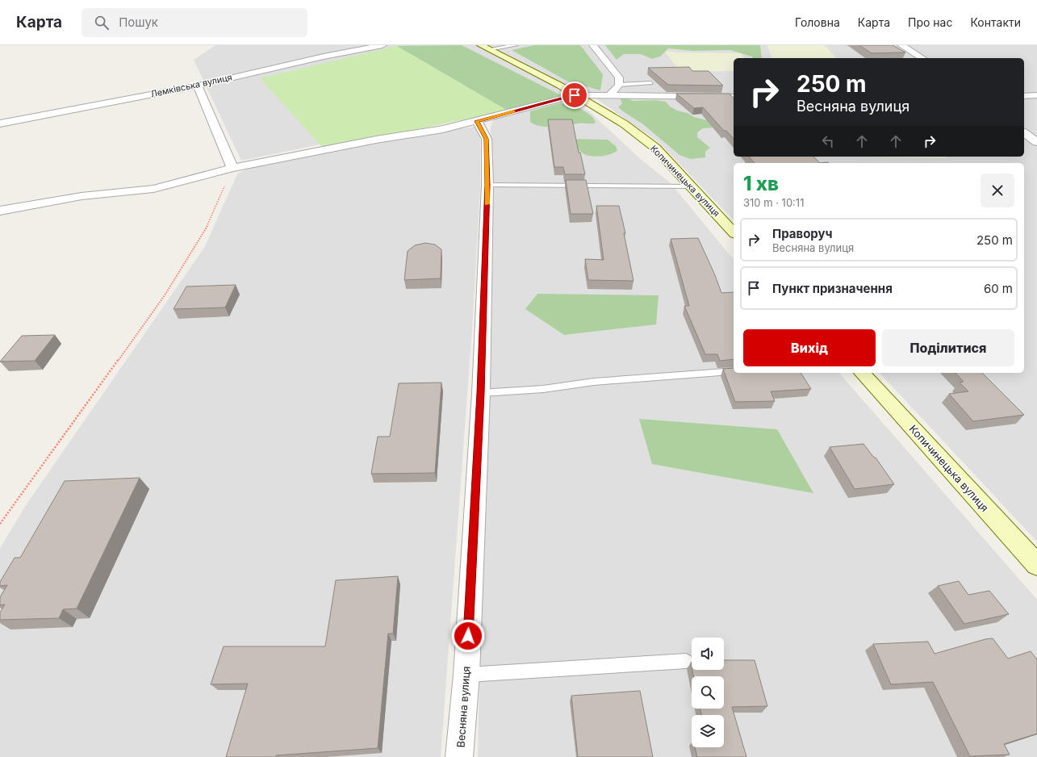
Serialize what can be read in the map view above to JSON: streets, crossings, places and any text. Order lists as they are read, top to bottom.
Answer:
{
  "streets": {
    "main road": ["Копичинецька вулиця"],
    "street": ["Лемківська вулиця", "Весняна вулиця"]
  },
  "page": {
    "header": "Карта",
    "search": "Пошук",
    "nav": [
      "Головна",
      "Карта",
      "Про нас",
      "Контакти"
    ],
    "turn": ["250 m", "Весняна вулиця"],
    "heading": ["1 хв", "310 m · 10:11"],
    "list": [
      {
        "name": "Праворуч",
        "note": "Весняна вулиця",
        "value": "250 m"
      },
      {
        "name": "Пункт призначення",
        "value": "60 m"
      }
    ],
    "buttons": ["Вихід", "Поділитися"]
  }
}
